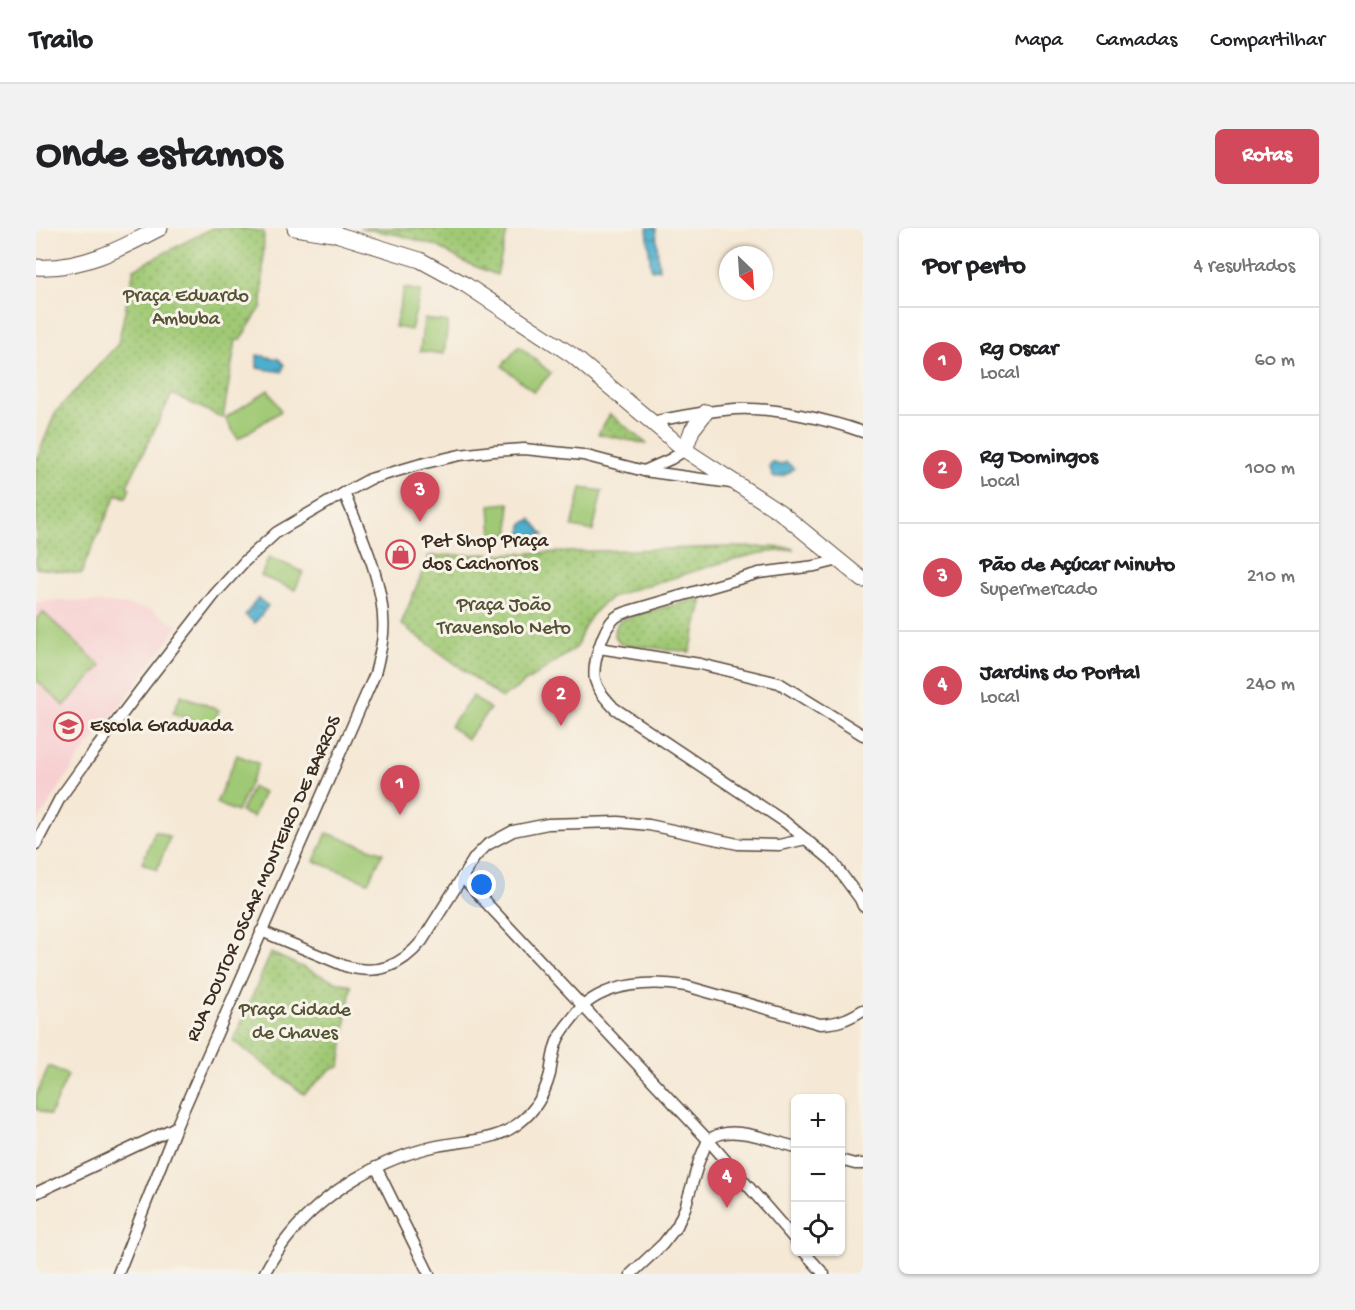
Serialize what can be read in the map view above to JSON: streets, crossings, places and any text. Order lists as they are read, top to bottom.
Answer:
{
  "streets": {
    "street": ["RUA DOUTOR OSCAR MONTEIRO DE BARROS"]
  },
  "parks": ["Praça Eduardo Ambuba", "Praça João Travensolo Neto", "Praça Cidade de Chaves"],
  "places": {
    "shop": ["Pet Shop Praça dos Cachorros"],
    "school or university": ["Escola Graduada"]
  },
  "north": "bottom right",
  "page": {
    "header": "Trailo",
    "nav": ["Mapa", "Camadas", "Compartilhar"],
    "buttons": "Rotas",
    "title": "Onde estamos",
    "heading": ["Por perto", "4 resultados"],
    "list": [
      {
        "mark": "1",
        "name": "Rg Oscar",
        "note": "Local",
        "value": "60 m"
      },
      {
        "mark": "2",
        "name": "Rg Domingos",
        "note": "Local",
        "value": "100 m"
      },
      {
        "mark": "3",
        "name": "Pão de Açúcar Minuto",
        "note": "Supermercado",
        "value": "210 m"
      },
      {
        "mark": "4",
        "name": "Jardins do Portal",
        "note": "Local",
        "value": "240 m"
      }
    ],
    "pins": [
      "3",
      "2",
      "1",
      "4"
    ],
    "map_buttons": ["+", "−"]
  }
}
